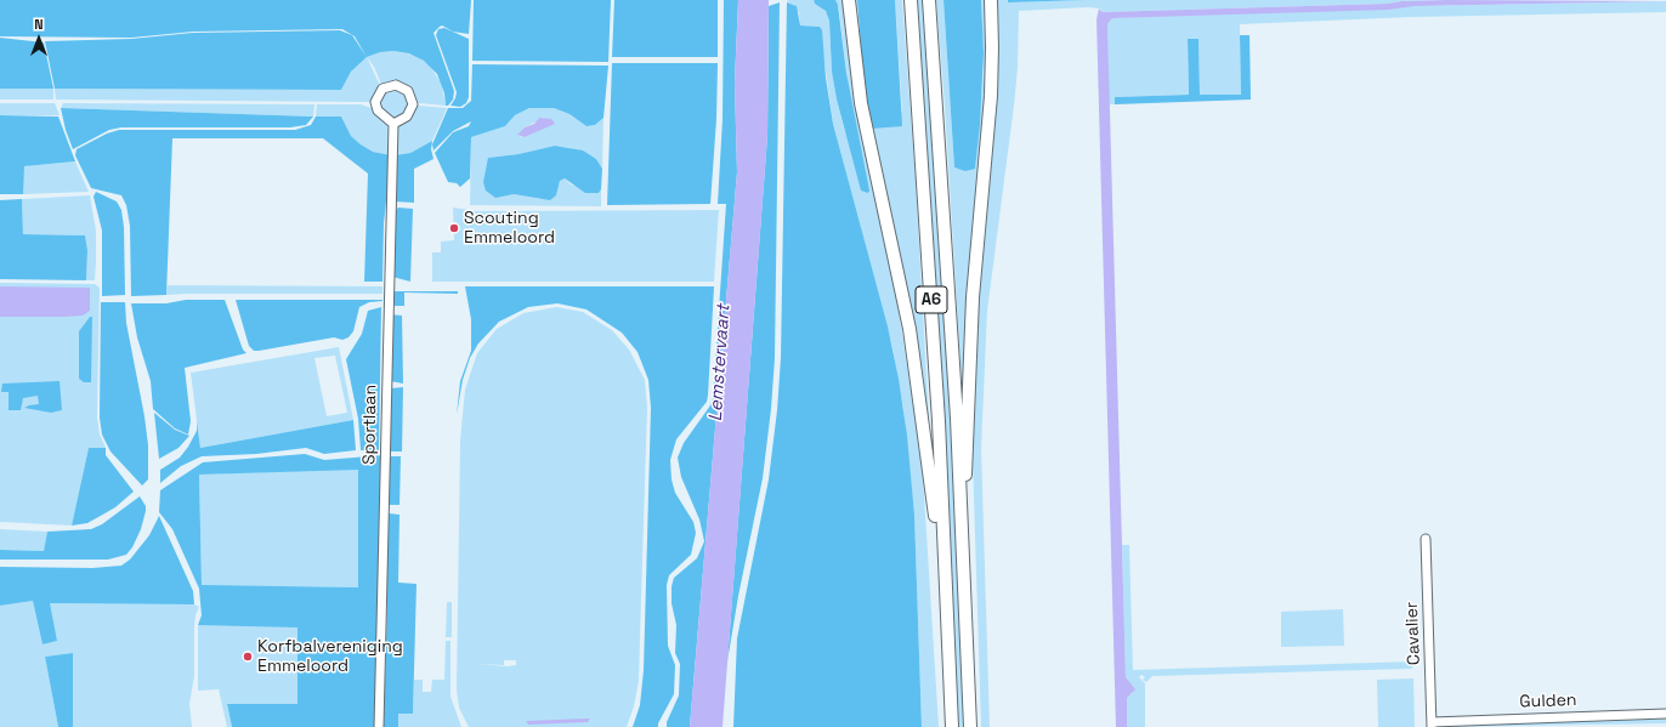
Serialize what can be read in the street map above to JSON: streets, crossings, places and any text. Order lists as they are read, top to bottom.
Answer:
{
  "streets": {
    "highway": ["A6"],
    "street": ["Sportlaan", "Cavalier", "Gulden"]
  },
  "crossings": [
    ["Cavalier", "Gulden"]
  ],
  "water": ["Lemstervaart"],
  "places": ["Scouting Emmeloord", "Korfbalvereniging Emmeloord"],
  "north": "top"
}
